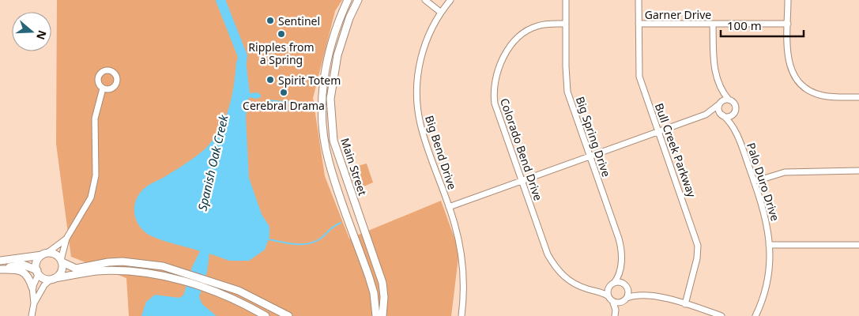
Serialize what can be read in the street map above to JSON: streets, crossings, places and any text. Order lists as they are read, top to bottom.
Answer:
{
  "streets": {
    "street": [
      "Garner Drive",
      "Big Spring Drive",
      "Colorado Bend Drive",
      "Bull Creek Parkway",
      "Big Bend Drive",
      "Main Street",
      "Palo Duro Drive"
    ]
  },
  "crossings": [
    ["Garner Drive", "Bull Creek Parkway"],
    ["Big Spring Drive", "Colorado Bend Drive"]
  ],
  "water": ["Spanish Oak Creek"],
  "places": [
    "Sentinel",
    "Ripples from a Spring",
    "Spirit Totem",
    "Cerebral Drama"
  ],
  "scale_bar": "100 m",
  "north": "right"
}
